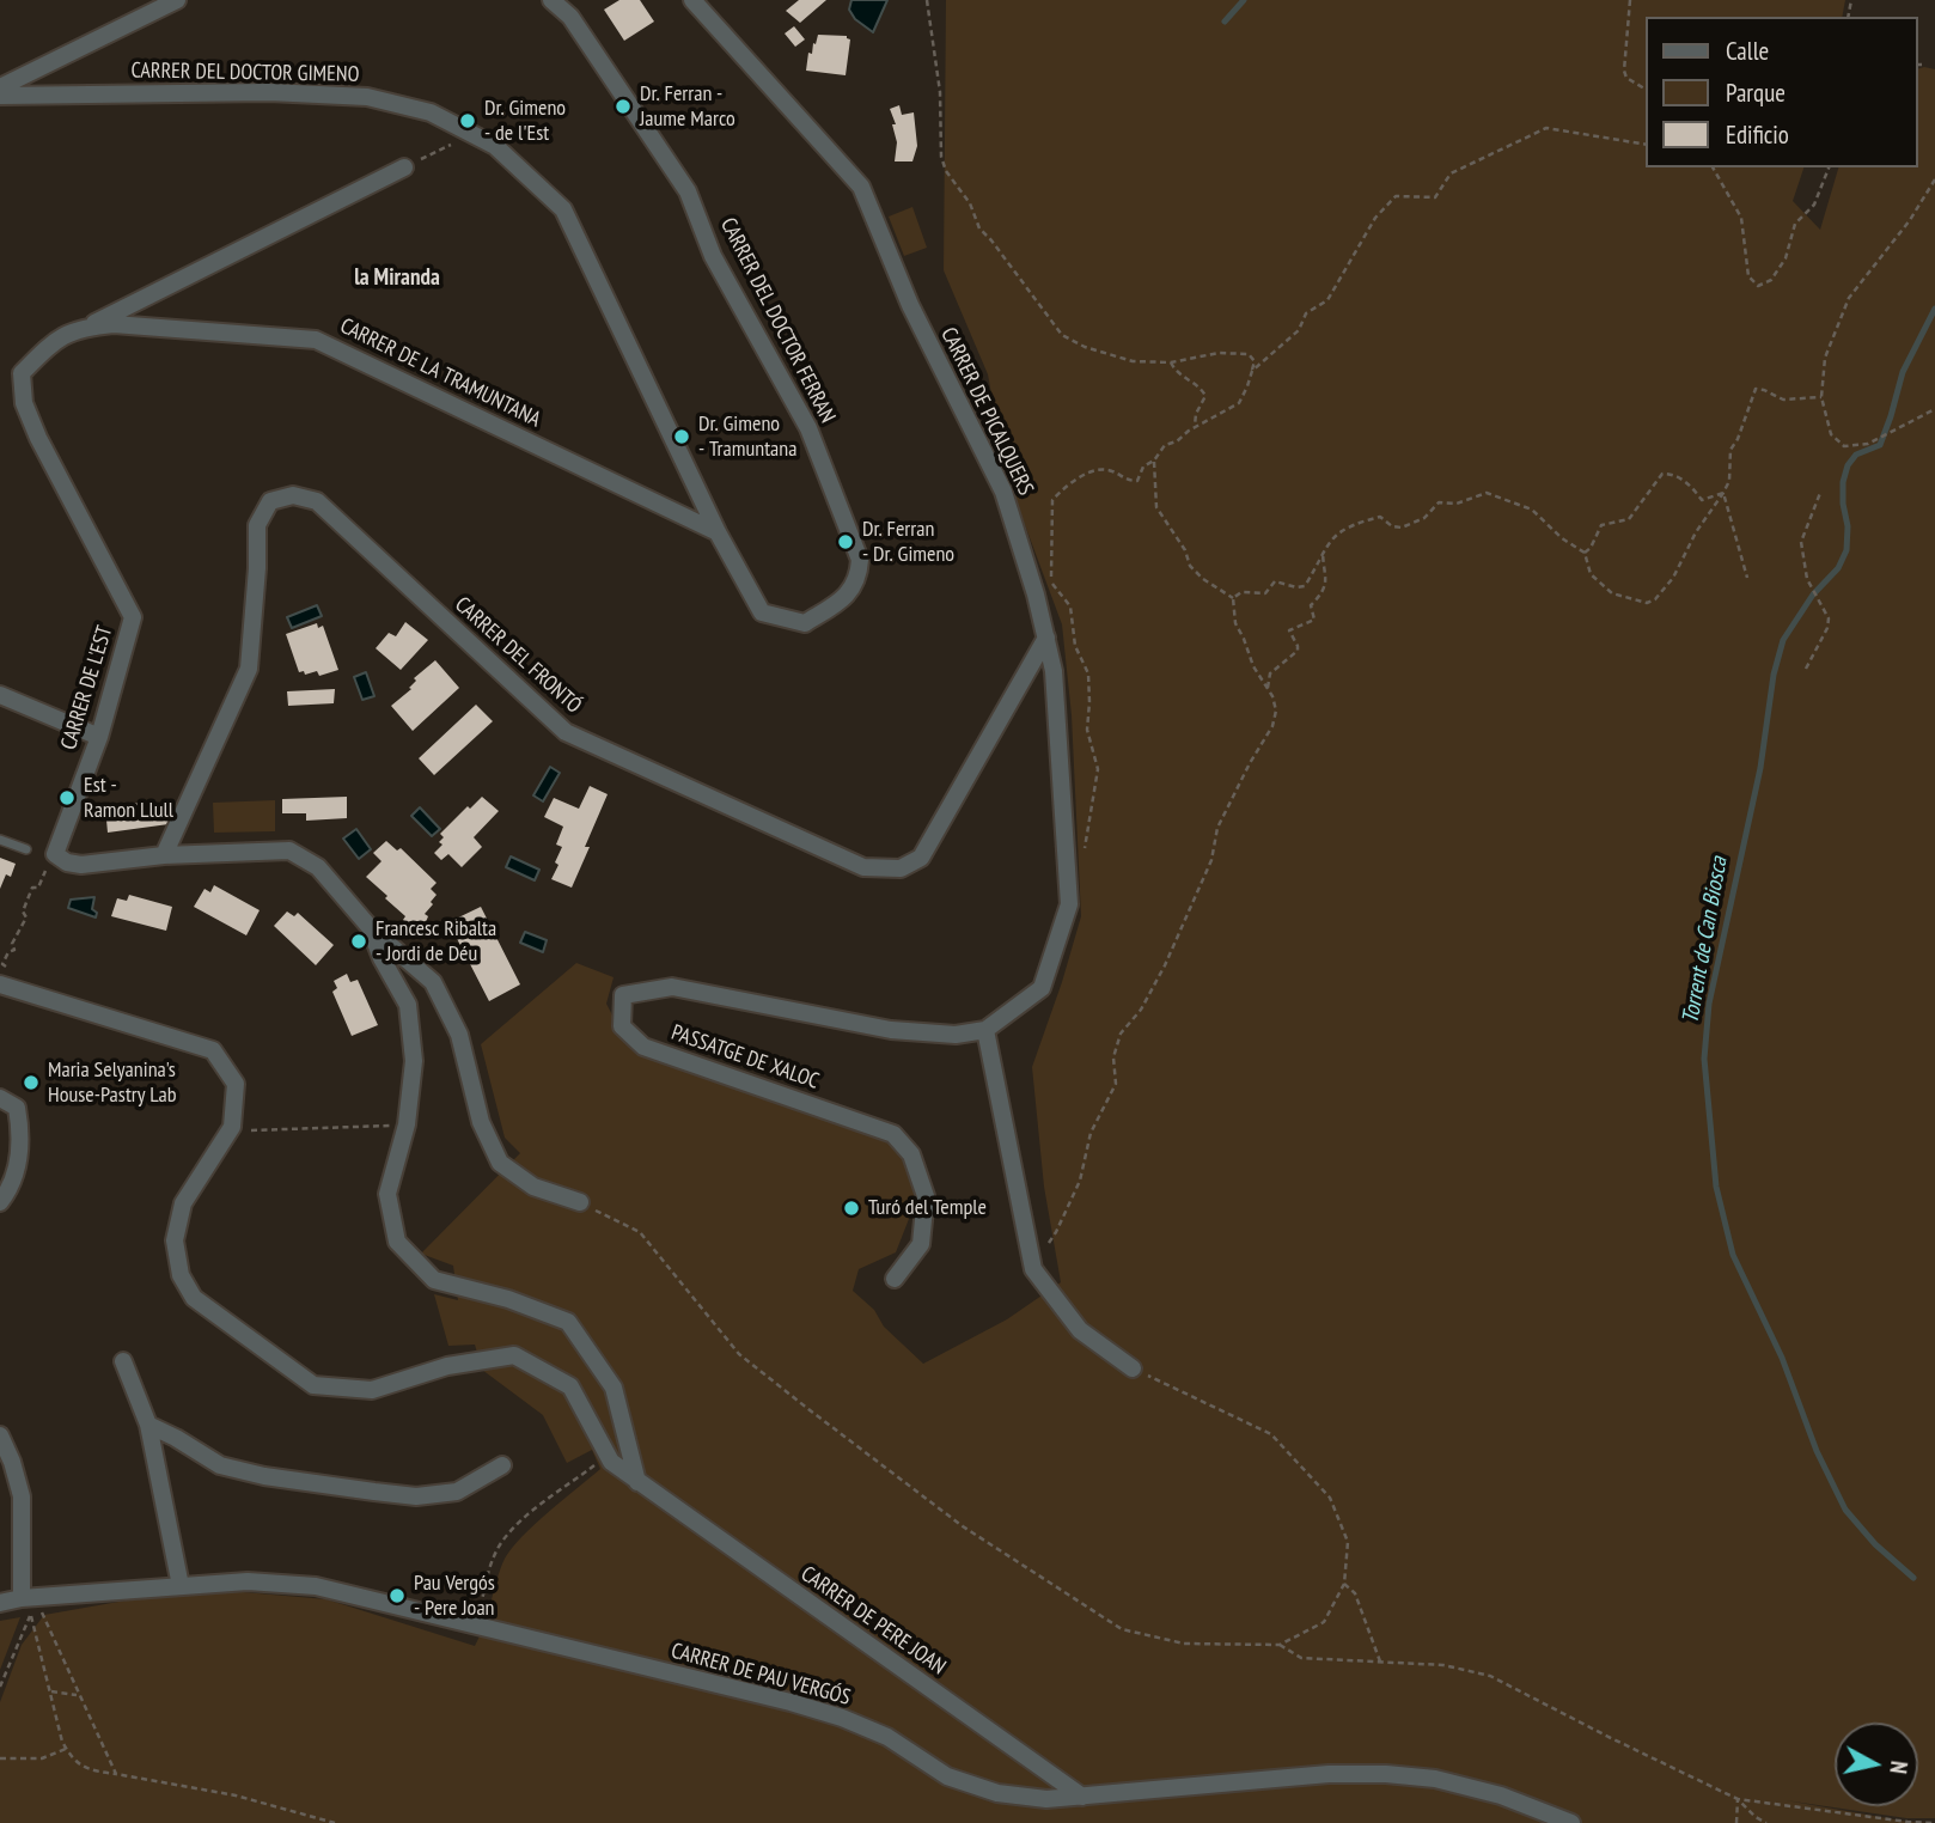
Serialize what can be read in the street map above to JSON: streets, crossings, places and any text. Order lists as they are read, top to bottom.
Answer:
{
  "streets": {
    "street": [
      "CARRER DEL DOCTOR GIMENO",
      "CARRER DEL DOCTOR FERRAN",
      "CARRER DE LA TRAMUNTANA",
      "CARRER DE PICALQUERS",
      "CARRER DEL FRONTÓ",
      "CARRER DE L'EST",
      "PASSATGE DE XALOC",
      "CARRER DE PERE JOAN",
      "CARRER DE PAU VERGÓS"
    ]
  },
  "crossings": [
    ["CARRER DEL DOCTOR GIMENO", "CARRER DEL DOCTOR FERRAN"],
    ["CARRER DEL DOCTOR GIMENO", "CARRER DE LA TRAMUNTANA"],
    ["CARRER DE LA TRAMUNTANA", "CARRER DE L'EST"],
    ["CARRER DE PICALQUERS", "CARRER DEL FRONTÓ"],
    ["CARRER DE PICALQUERS", "PASSATGE DE XALOC"],
    ["CARRER DE PERE JOAN", "CARRER DE PAU VERGÓS"]
  ],
  "districts": ["la Miranda"],
  "water": ["Torrent de Can Biosca"],
  "places": [
    "Dr. Ferran - Jaume Marco",
    "Dr. Gimeno - de l'Est",
    "Dr. Gimeno - Tramuntana",
    "Dr. Ferran - Dr. Gimeno",
    "Est - Ramon Llull",
    "Francesc Ribalta - Jordi de Déu",
    "Maria Selyanina's House-Pastry Lab",
    "Turó del Temple",
    "Pau Vergós - Pere Joan"
  ],
  "legend": ["Calle", "Parque", "Edificio"],
  "north": "right"
}
